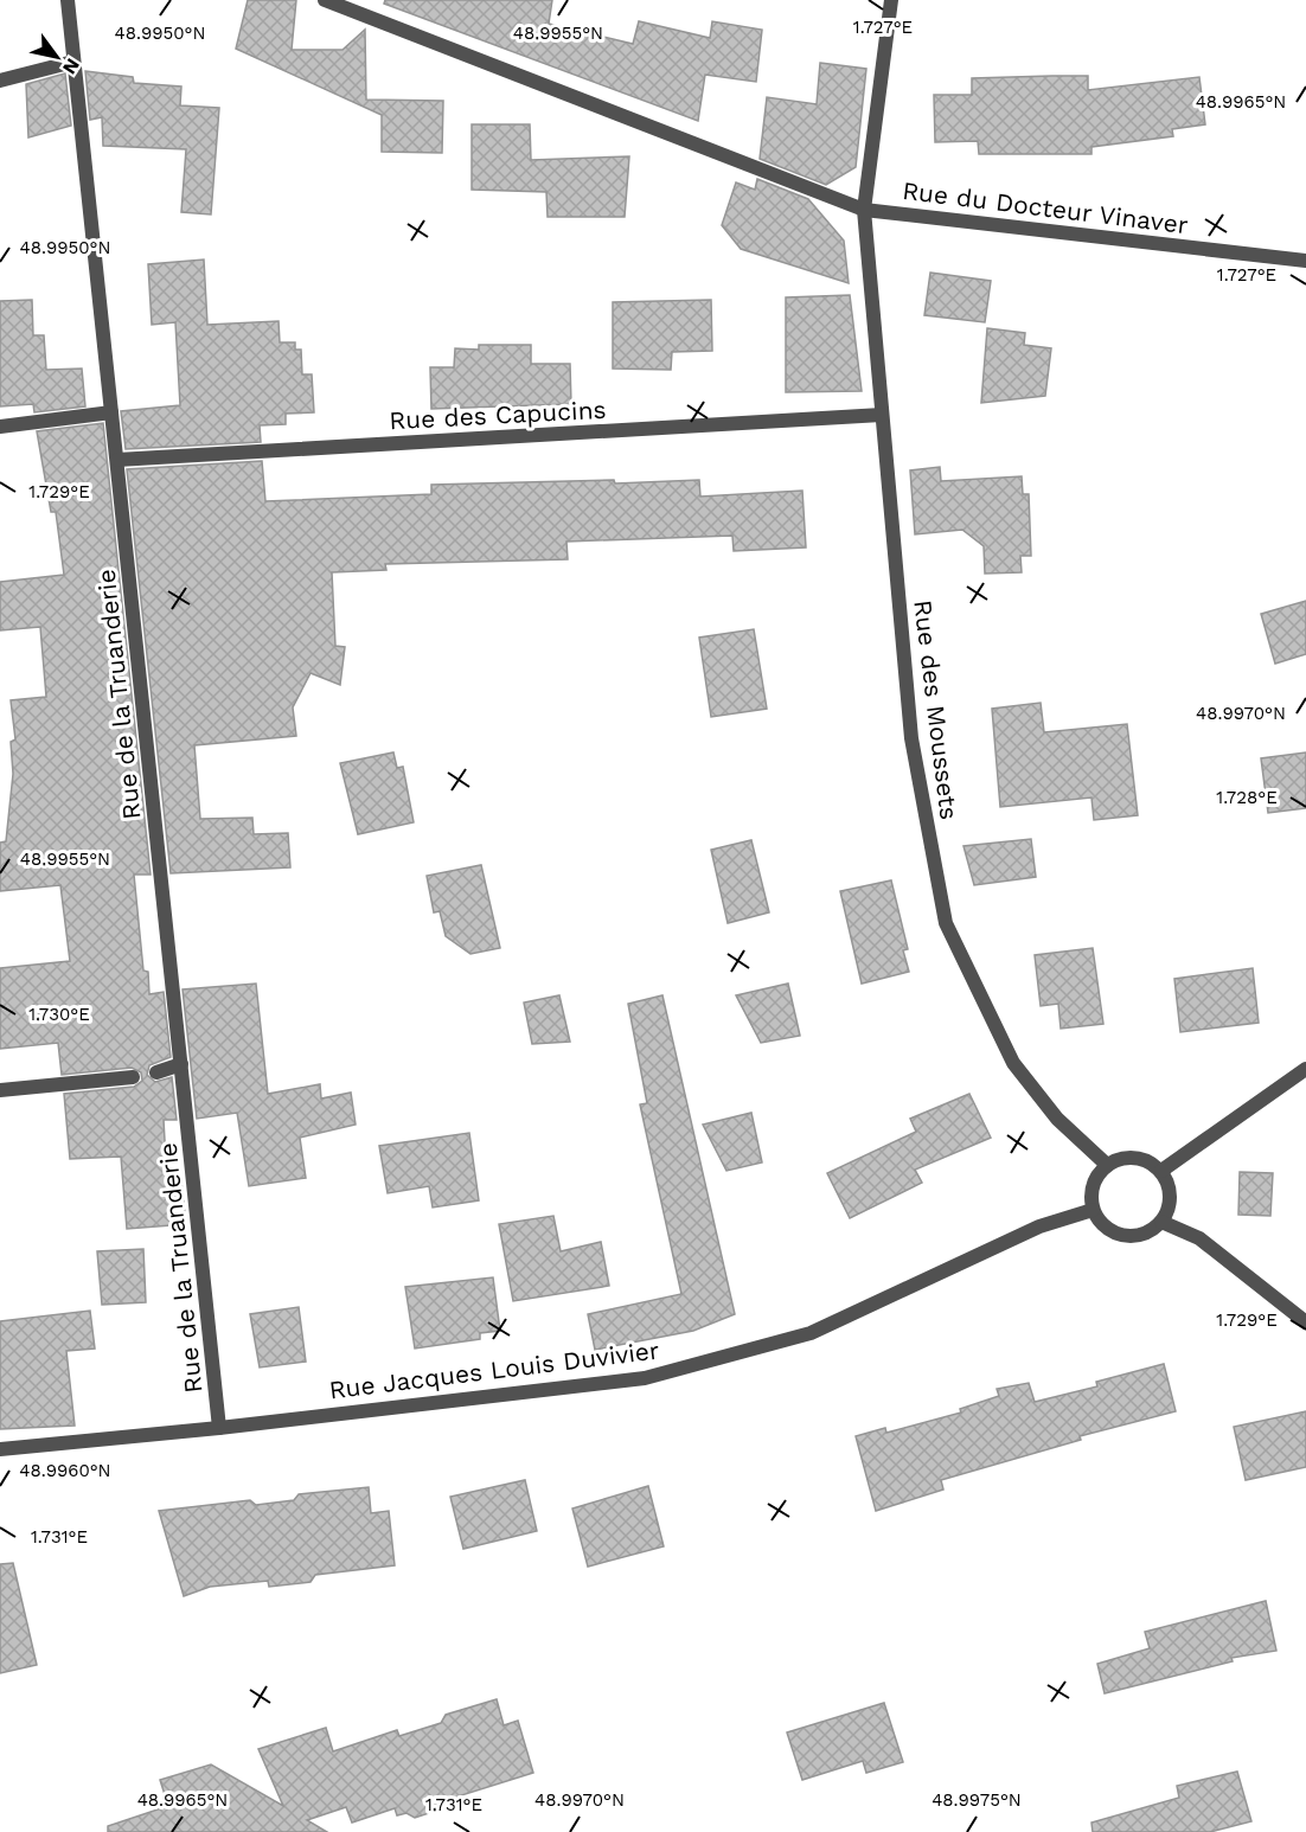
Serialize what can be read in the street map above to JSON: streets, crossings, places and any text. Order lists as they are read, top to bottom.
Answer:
{
  "streets": {
    "street": [
      "Rue du Docteur Vinaver",
      "Rue des Capucins",
      "Rue de la Truanderie",
      "Rue des Moussets",
      "Rue Jacques Louis Duvivier"
    ]
  },
  "crossings": [
    ["Rue du Docteur Vinaver", "Rue des Moussets"],
    ["Rue des Capucins", "Rue de la Truanderie"],
    ["Rue des Capucins", "Rue des Moussets"],
    ["Rue de la Truanderie", "Rue Jacques Louis Duvivier"],
    ["Rue des Moussets", "Rue Jacques Louis Duvivier"]
  ],
  "north": "bottom right",
  "coordinates": [
    "1.727°E",
    "48.9950°N",
    "48.9955°N",
    "48.9965°N",
    "1.729°E",
    "48.9970°N",
    "1.728°E",
    "1.730°E",
    "48.9960°N",
    "1.731°E",
    "48.9975°N"
  ]
}
